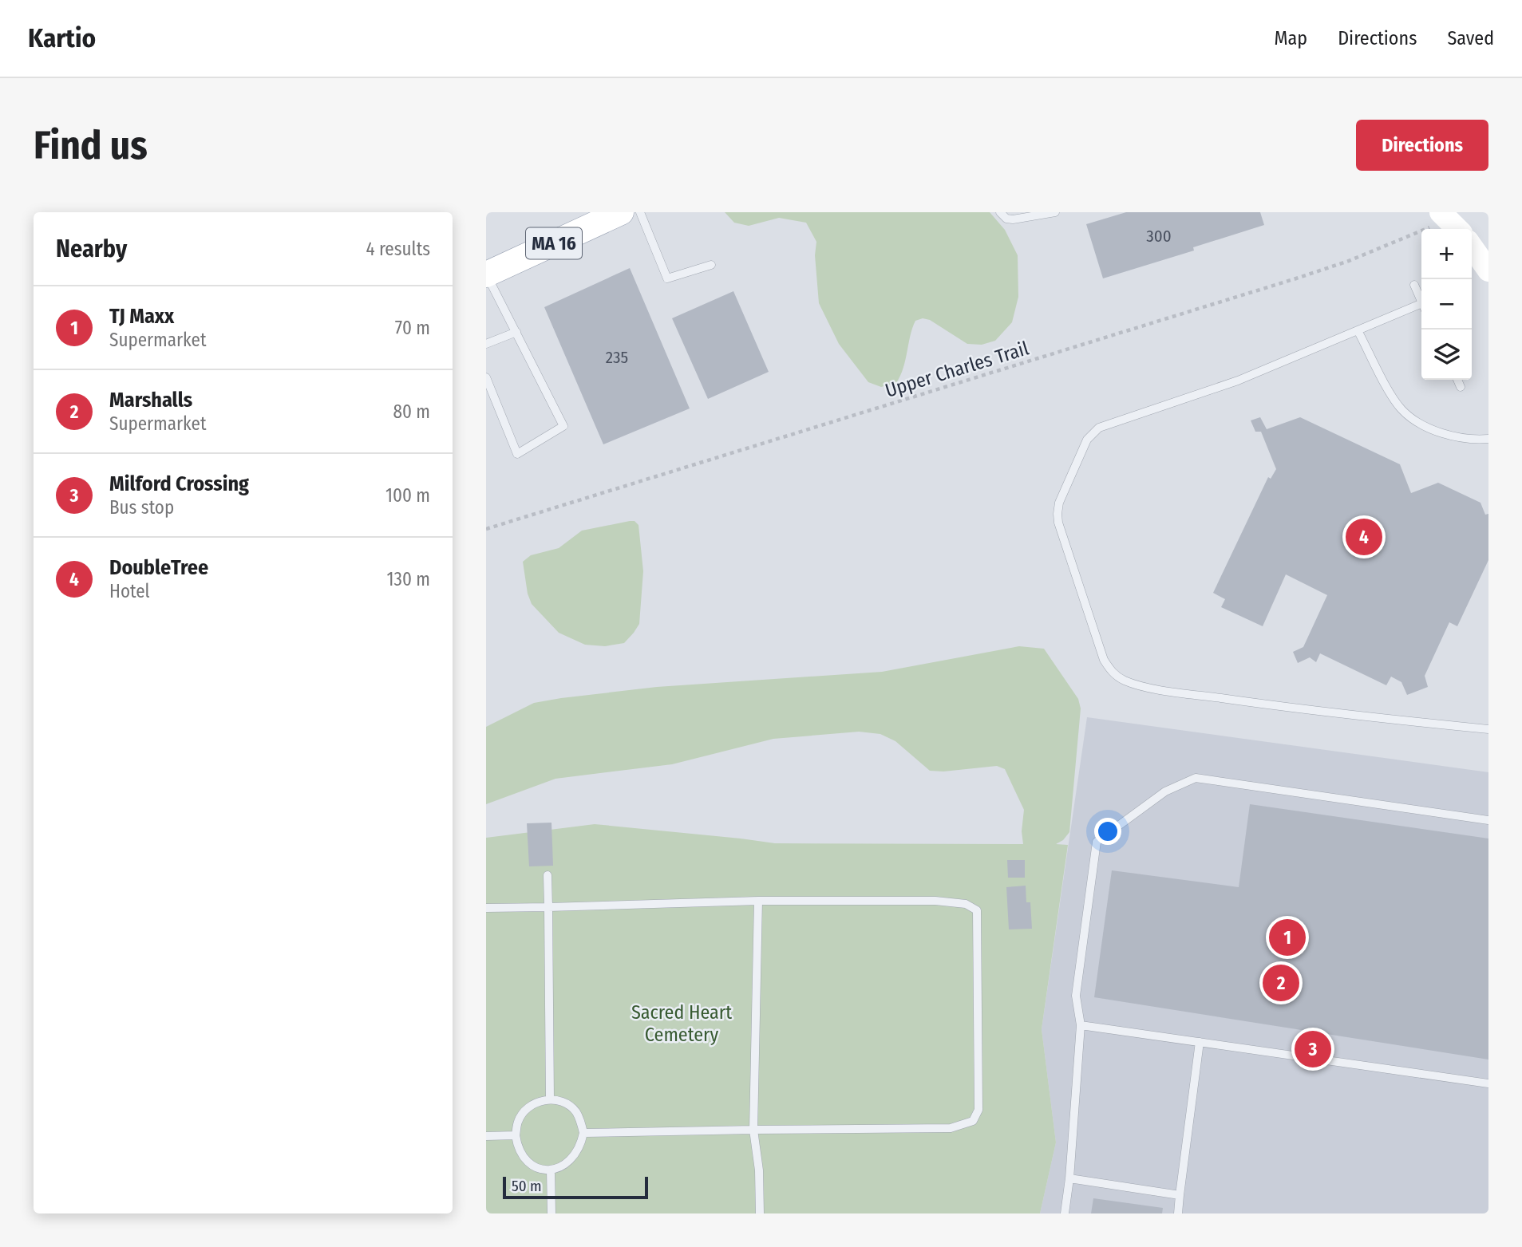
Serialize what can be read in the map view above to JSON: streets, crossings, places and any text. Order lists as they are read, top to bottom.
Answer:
{
  "streets": {
    "main road": ["MA 16"],
    "path": ["Upper Charles Trail"]
  },
  "parks": ["Sacred Heart Cemetery"],
  "house_numbers": ["300", "235"],
  "scale_bar": "50 m",
  "page": {
    "header": "Kartio",
    "nav": ["Map", "Directions", "Saved"],
    "buttons": "Directions",
    "title": "Find us",
    "heading": ["Nearby", "4 results"],
    "map_buttons": ["+", "−"],
    "list": [
      {
        "mark": "1",
        "name": "TJ Maxx",
        "note": "Supermarket",
        "value": "70 m"
      },
      {
        "mark": "2",
        "name": "Marshalls",
        "note": "Supermarket",
        "value": "80 m"
      },
      {
        "mark": "3",
        "name": "Milford Crossing",
        "note": "Bus stop",
        "value": "100 m"
      },
      {
        "mark": "4",
        "name": "DoubleTree",
        "note": "Hotel",
        "value": "130 m"
      }
    ],
    "pins": [
      "4",
      "1",
      "2",
      "3"
    ],
    "scale": "50 m"
  }
}
